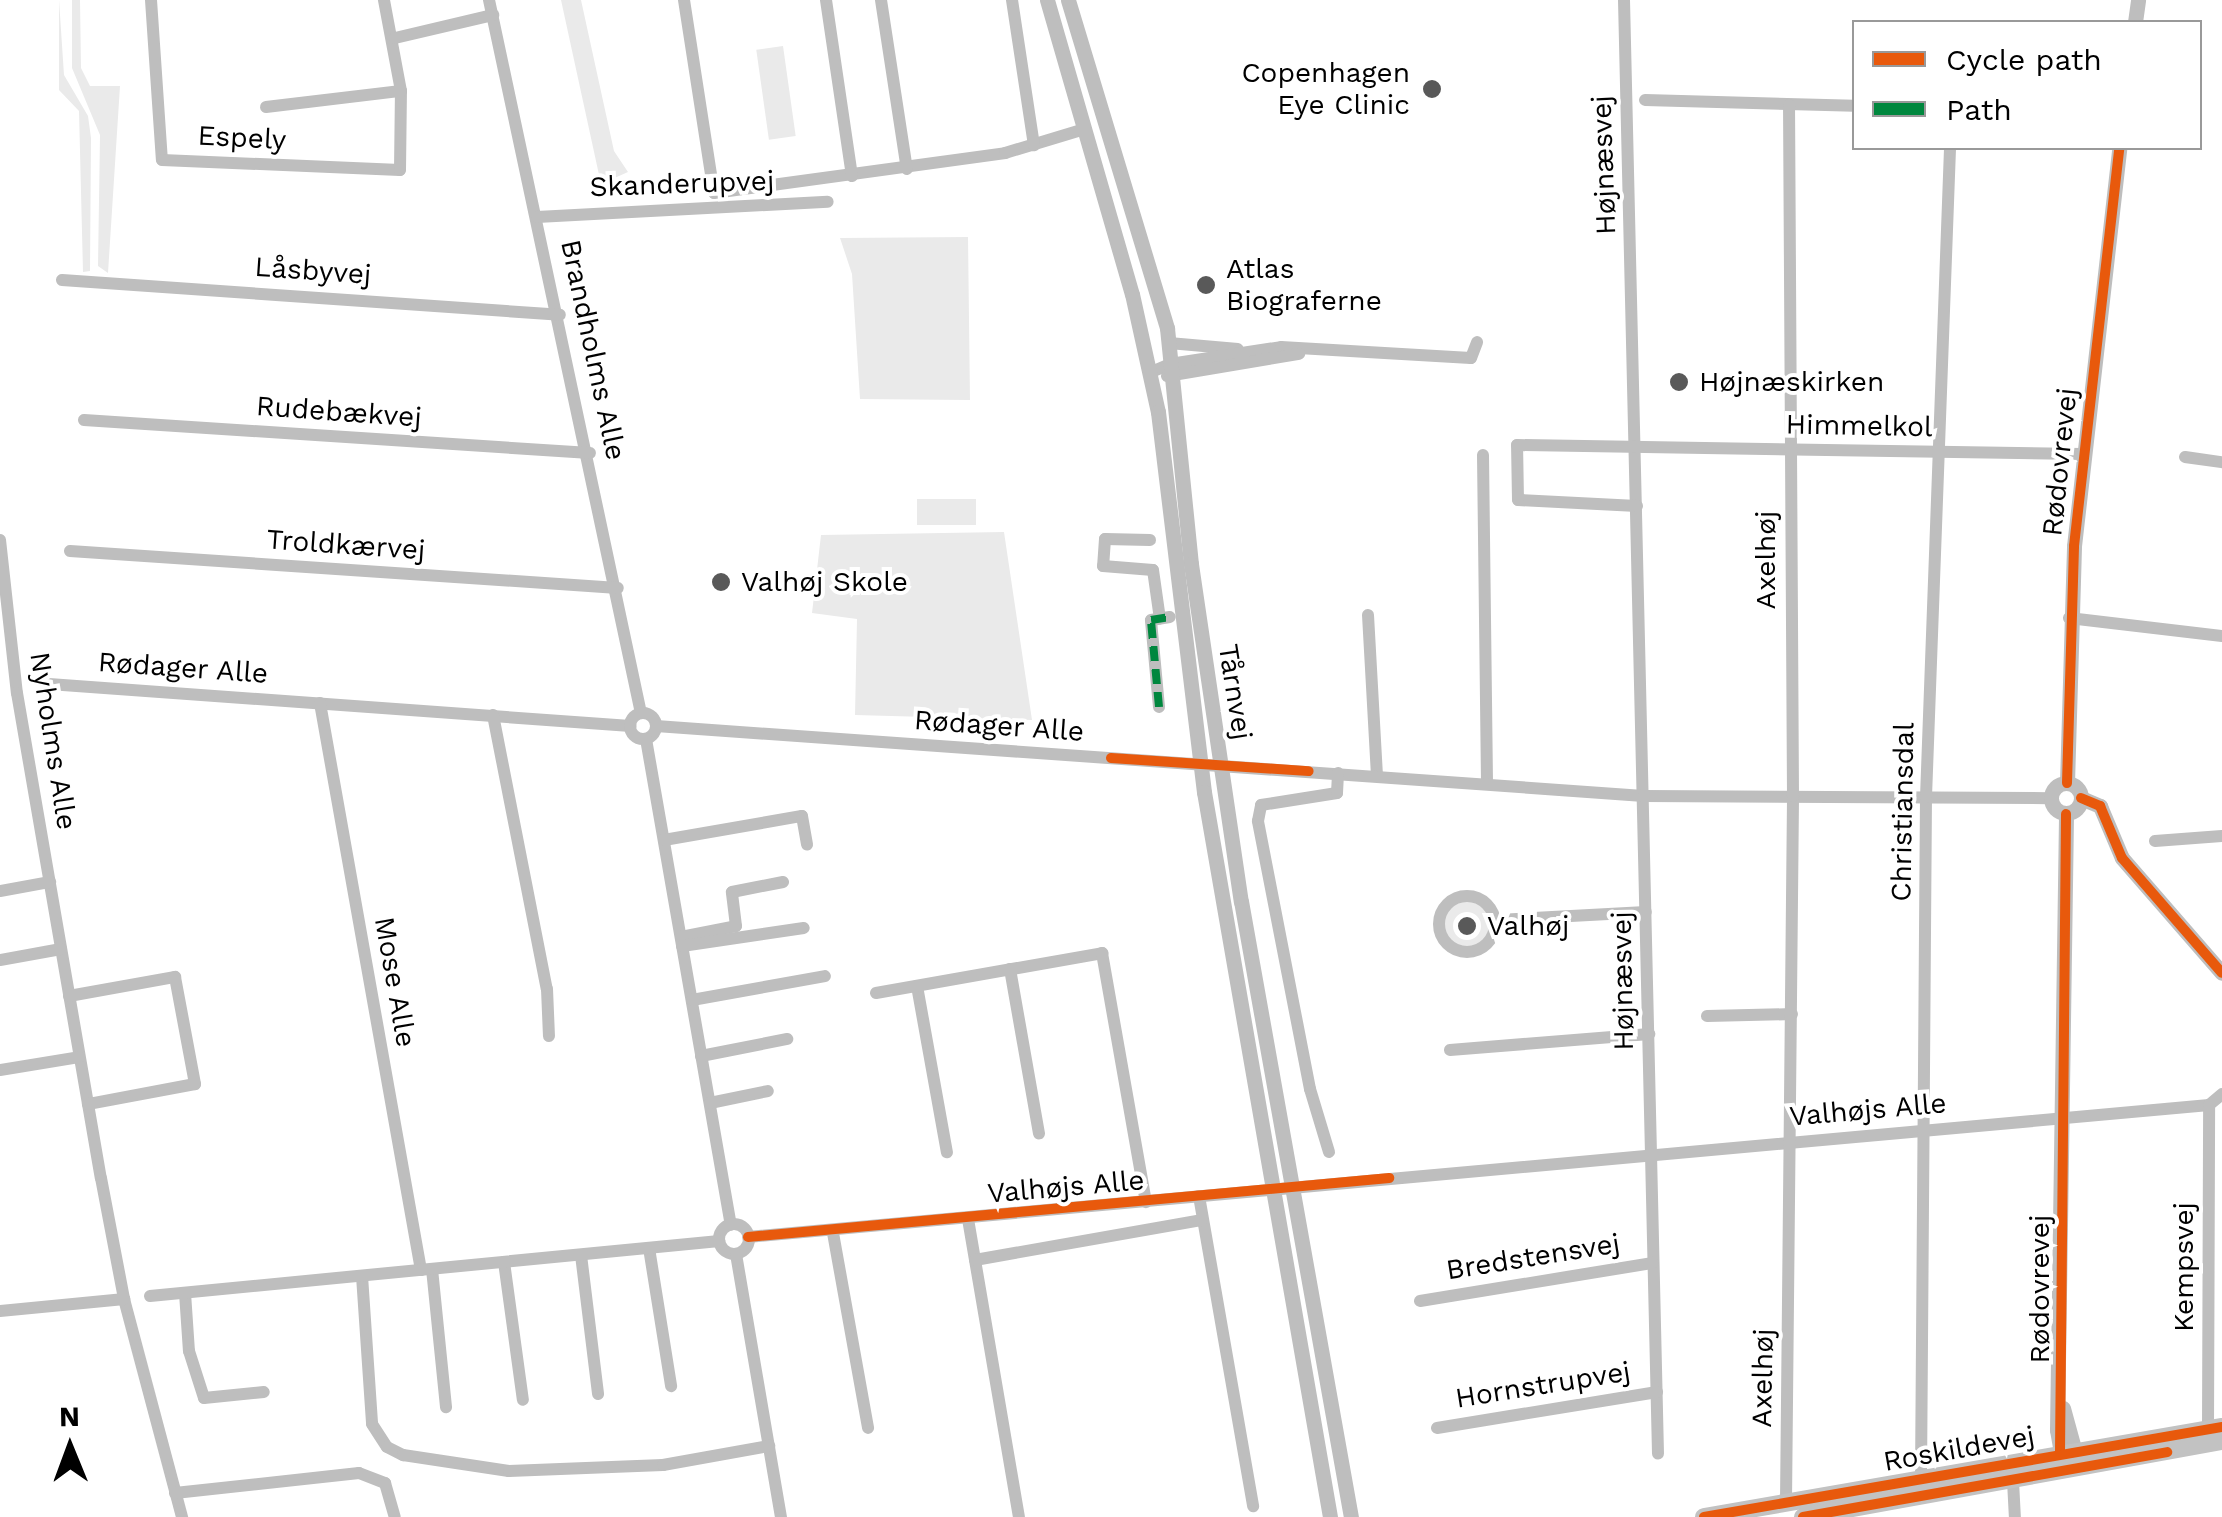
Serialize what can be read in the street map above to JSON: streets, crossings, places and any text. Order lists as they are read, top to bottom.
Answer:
{
  "streets": {
    "main road": ["Roskildevej"],
    "street": [
      "Espely",
      "Højnæsvej",
      "Skanderupvej",
      "Låsbyvej",
      "Brandholms Alle",
      "Rudebækvej",
      "Himmelkol",
      "Rødovrevej",
      "Troldkærvej",
      "Axelhøj",
      "Rødager Alle",
      "Tårnvej",
      "Nyholms Alle",
      "Christiansdal",
      "Mose Alle",
      "Valhøjs Alle",
      "Bredstensvej",
      "Kempsvej",
      "Hornstrupvej"
    ]
  },
  "crossings": [
    ["Højnæsvej", "Himmelkol"],
    ["Højnæsvej", "Rødager Alle"],
    ["Højnæsvej", "Valhøjs Alle"],
    ["Højnæsvej", "Bredstensvej"],
    ["Højnæsvej", "Hornstrupvej"],
    ["Skanderupvej", "Brandholms Alle"],
    ["Låsbyvej", "Brandholms Alle"],
    ["Brandholms Alle", "Rudebækvej"],
    ["Brandholms Alle", "Troldkærvej"],
    ["Himmelkol", "Rødovrevej"],
    ["Himmelkol", "Axelhøj"],
    ["Himmelkol", "Christiansdal"],
    ["Rødovrevej", "Valhøjs Alle"],
    ["Rødovrevej", "Roskildevej"],
    ["Axelhøj", "Rødager Alle"],
    ["Axelhøj", "Valhøjs Alle"],
    ["Axelhøj", "Roskildevej"],
    ["Rødager Alle", "Tårnvej"],
    ["Rødager Alle", "Christiansdal"],
    ["Rødager Alle", "Mose Alle"],
    ["Tårnvej", "Valhøjs Alle"],
    ["Christiansdal", "Valhøjs Alle"],
    ["Christiansdal", "Roskildevej"],
    ["Valhøjs Alle", "Kempsvej"],
    ["Kempsvej", "Roskildevej"]
  ],
  "places": [
    "Copenhagen Eye Clinic",
    "Atlas Biograferne",
    "Højnæskirken",
    "Valhøj Skole",
    "Valhøj"
  ],
  "legend": ["Cycle path", "Path"],
  "north": "top"
}
